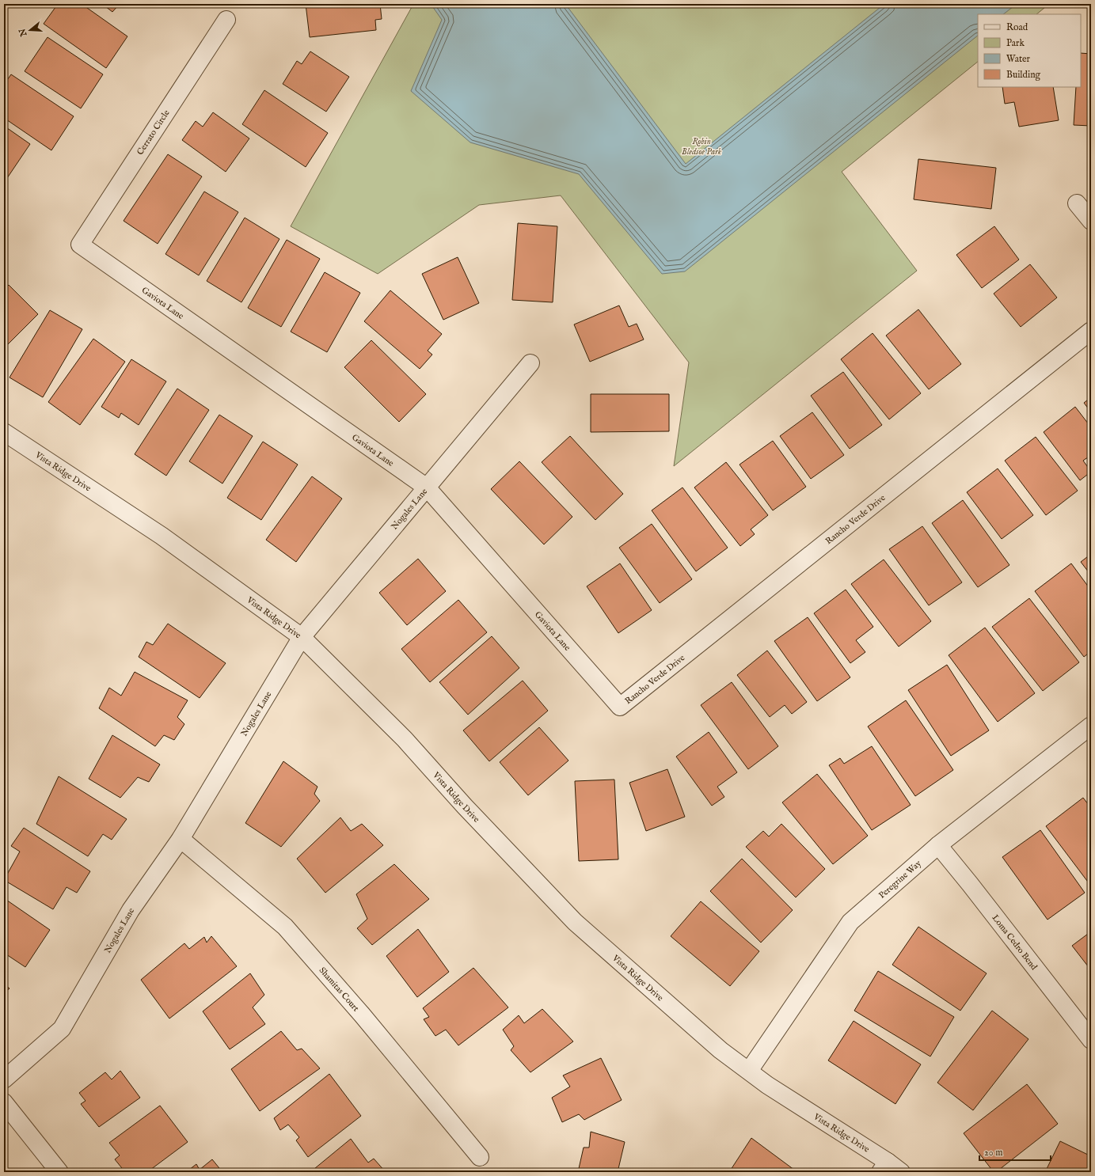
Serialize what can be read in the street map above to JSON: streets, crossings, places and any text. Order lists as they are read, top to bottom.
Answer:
{
  "streets": {
    "street": [
      "Cerrato Circle",
      "Gaviota Lane",
      "Vista Ridge Drive",
      "Nogales Lane",
      "Rancho Verde Drive",
      "Peregrine Way",
      "Loma Cedro Bend",
      "Shamitas Court"
    ]
  },
  "crossings": [
    ["Cerrato Circle", "Gaviota Lane"],
    ["Gaviota Lane", "Nogales Lane"],
    ["Gaviota Lane", "Rancho Verde Drive"],
    ["Vista Ridge Drive", "Nogales Lane"],
    ["Vista Ridge Drive", "Peregrine Way"],
    ["Nogales Lane", "Shamitas Court"],
    ["Peregrine Way", "Loma Cedro Bend"]
  ],
  "parks": ["Robin Bledsoe Park"],
  "legend": [
    "Road",
    "Park",
    "Water",
    "Building"
  ],
  "scale_bar": "20 m",
  "north": "left"
}
